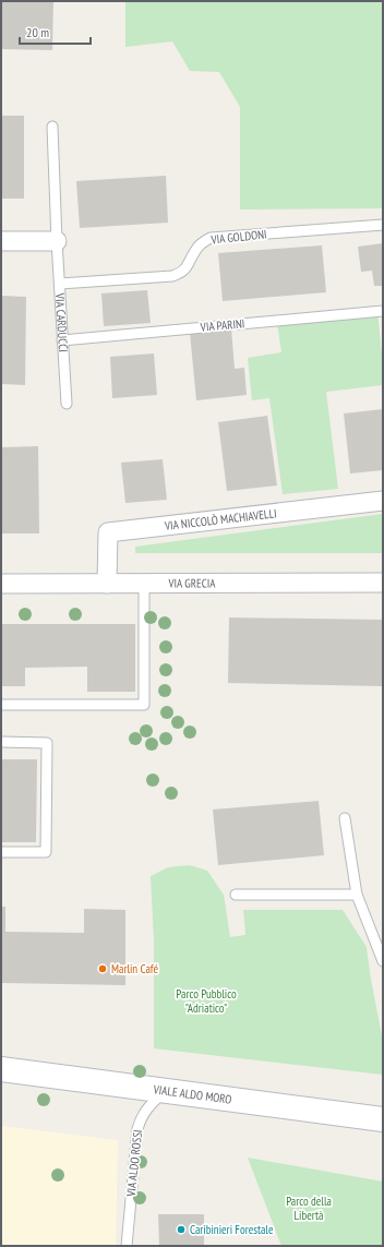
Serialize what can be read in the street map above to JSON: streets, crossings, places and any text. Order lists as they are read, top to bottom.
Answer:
{
  "streets": {
    "street": ["VIA NICCOLÒ MACHIAVELLI", "VIA GRECIA", "VIALE ALDO MORO"],
    "lane": [
      "VIA GOLDONI",
      "VIA CARDUCCI",
      "VIA PARINI",
      "VIA ALDO ROSSI"
    ]
  },
  "crossings": [
    ["VIA GOLDONI", "VIA CARDUCCI"],
    ["VIA CARDUCCI", "VIA PARINI"],
    ["VIA NICCOLÒ MACHIAVELLI", "VIA GRECIA"],
    ["VIALE ALDO MORO", "VIA ALDO ROSSI"]
  ],
  "parks": ["Parco Pubblico \"Adriatico\"", "Parco della Libertà"],
  "places": ["Marlin Café", "Caribinieri Forestale"],
  "scale_bar": "20 m"
}
